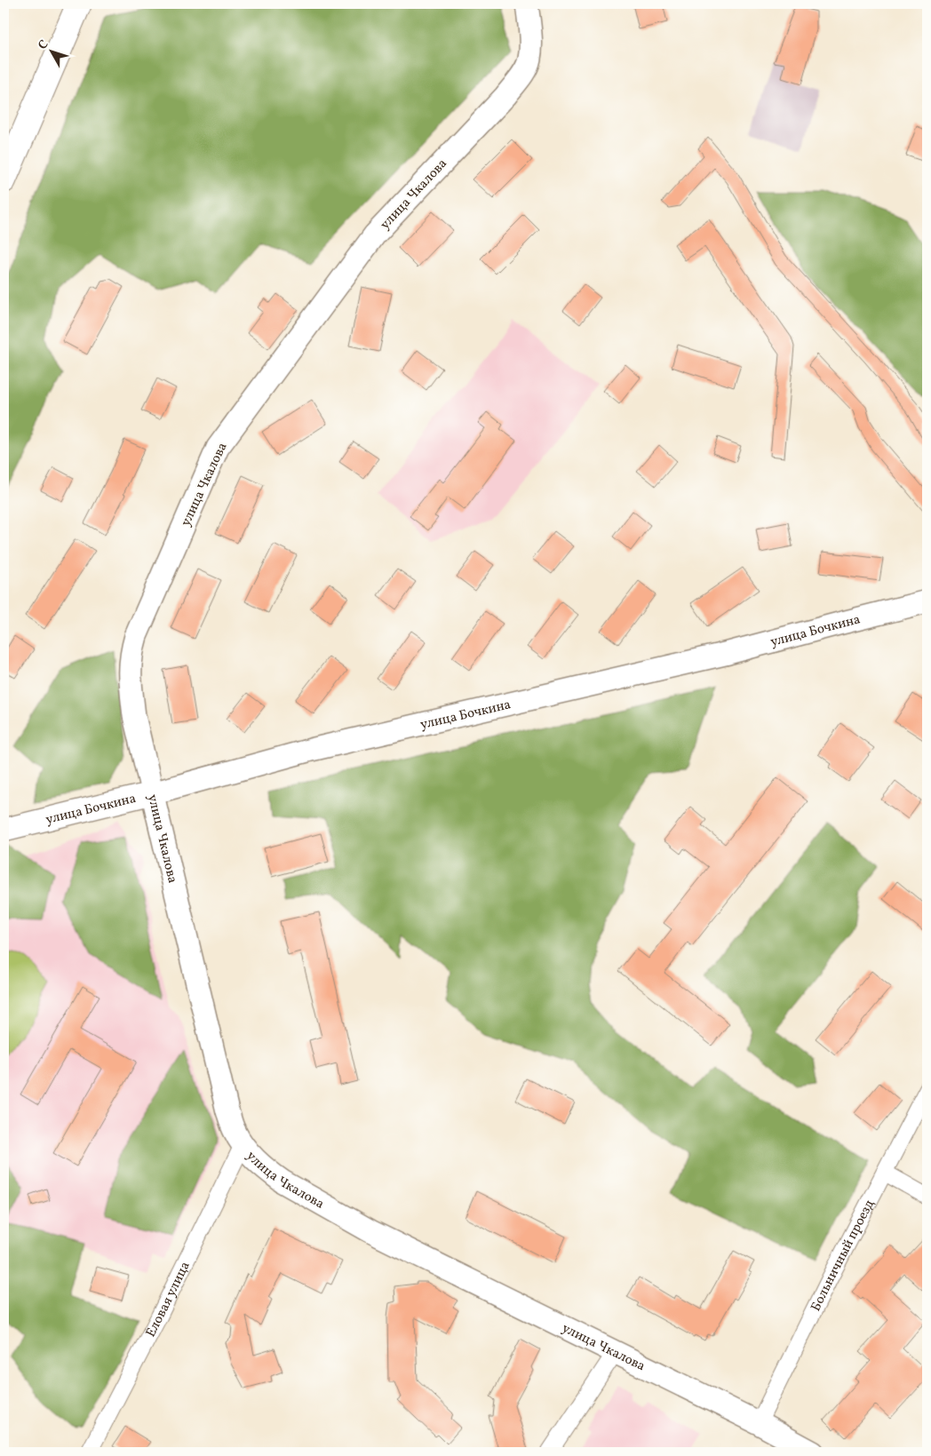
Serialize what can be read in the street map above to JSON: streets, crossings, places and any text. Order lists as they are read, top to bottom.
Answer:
{
  "streets": {
    "main road": ["улица Чкалова", "улица Бочкина"],
    "street": ["Больничный проезд", "Еловая улица"]
  },
  "crossings": [
    ["улица Чкалова", "улица Бочкина"],
    ["улица Чкалова", "Больничный проезд"],
    ["улица Чкалова", "Еловая улица"]
  ],
  "north": "top left"
}
